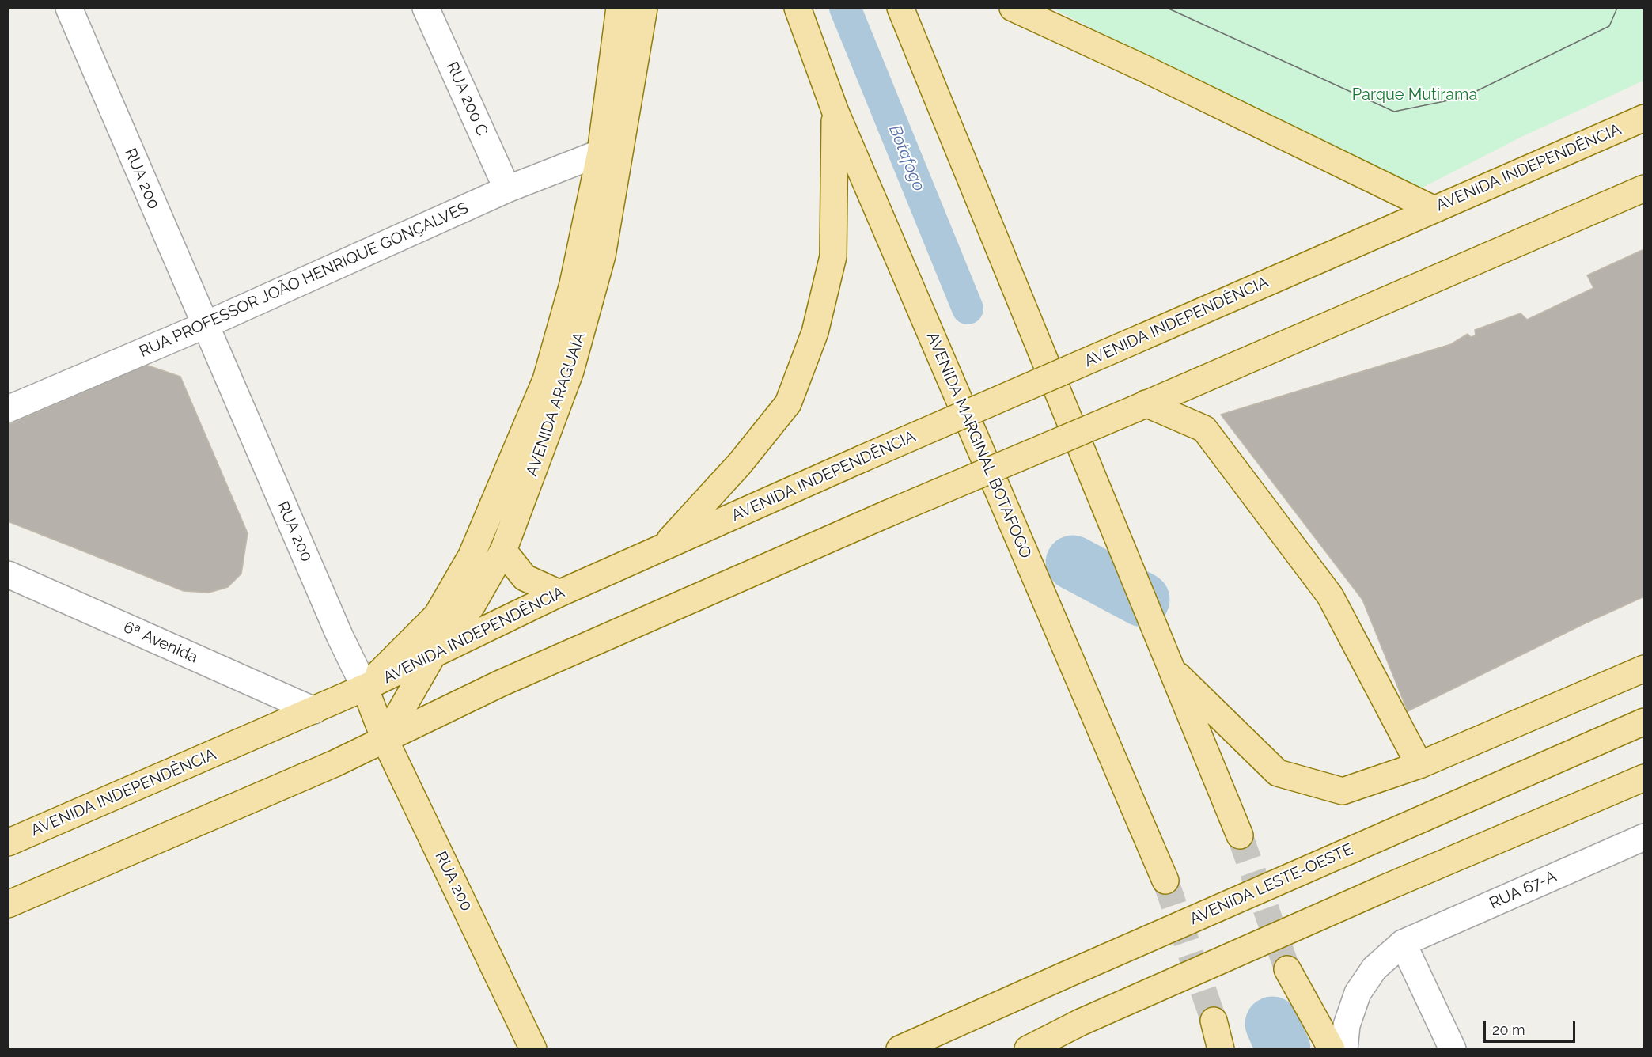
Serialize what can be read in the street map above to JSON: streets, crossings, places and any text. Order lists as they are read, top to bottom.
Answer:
{
  "streets": {
    "main road": [
      "AVENIDA INDEPENDÊNCIA",
      "RUA 200",
      "AVENIDA ARAGUAIA",
      "AVENIDA MARGINAL BOTAFOGO",
      "AVENIDA LESTE-OESTE"
    ],
    "street": [
      "RUA 200 C",
      "RUA PROFESSOR JOÃO HENRIQUE GONÇALVES",
      "6ª Avenida",
      "RUA 67-A"
    ]
  },
  "crossings": [
    ["RUA 200 C", "RUA PROFESSOR JOÃO HENRIQUE GONÇALVES"],
    ["AVENIDA INDEPENDÊNCIA", "RUA 200"],
    ["AVENIDA INDEPENDÊNCIA", "AVENIDA ARAGUAIA"],
    ["AVENIDA INDEPENDÊNCIA", "6ª Avenida"],
    ["RUA 200", "RUA PROFESSOR JOÃO HENRIQUE GONÇALVES"],
    ["RUA 200", "AVENIDA ARAGUAIA"],
    ["RUA PROFESSOR JOÃO HENRIQUE GONÇALVES", "AVENIDA ARAGUAIA"]
  ],
  "water": ["Botafogo"],
  "parks": ["Parque Mutirama"],
  "scale_bar": "20 m"
}
